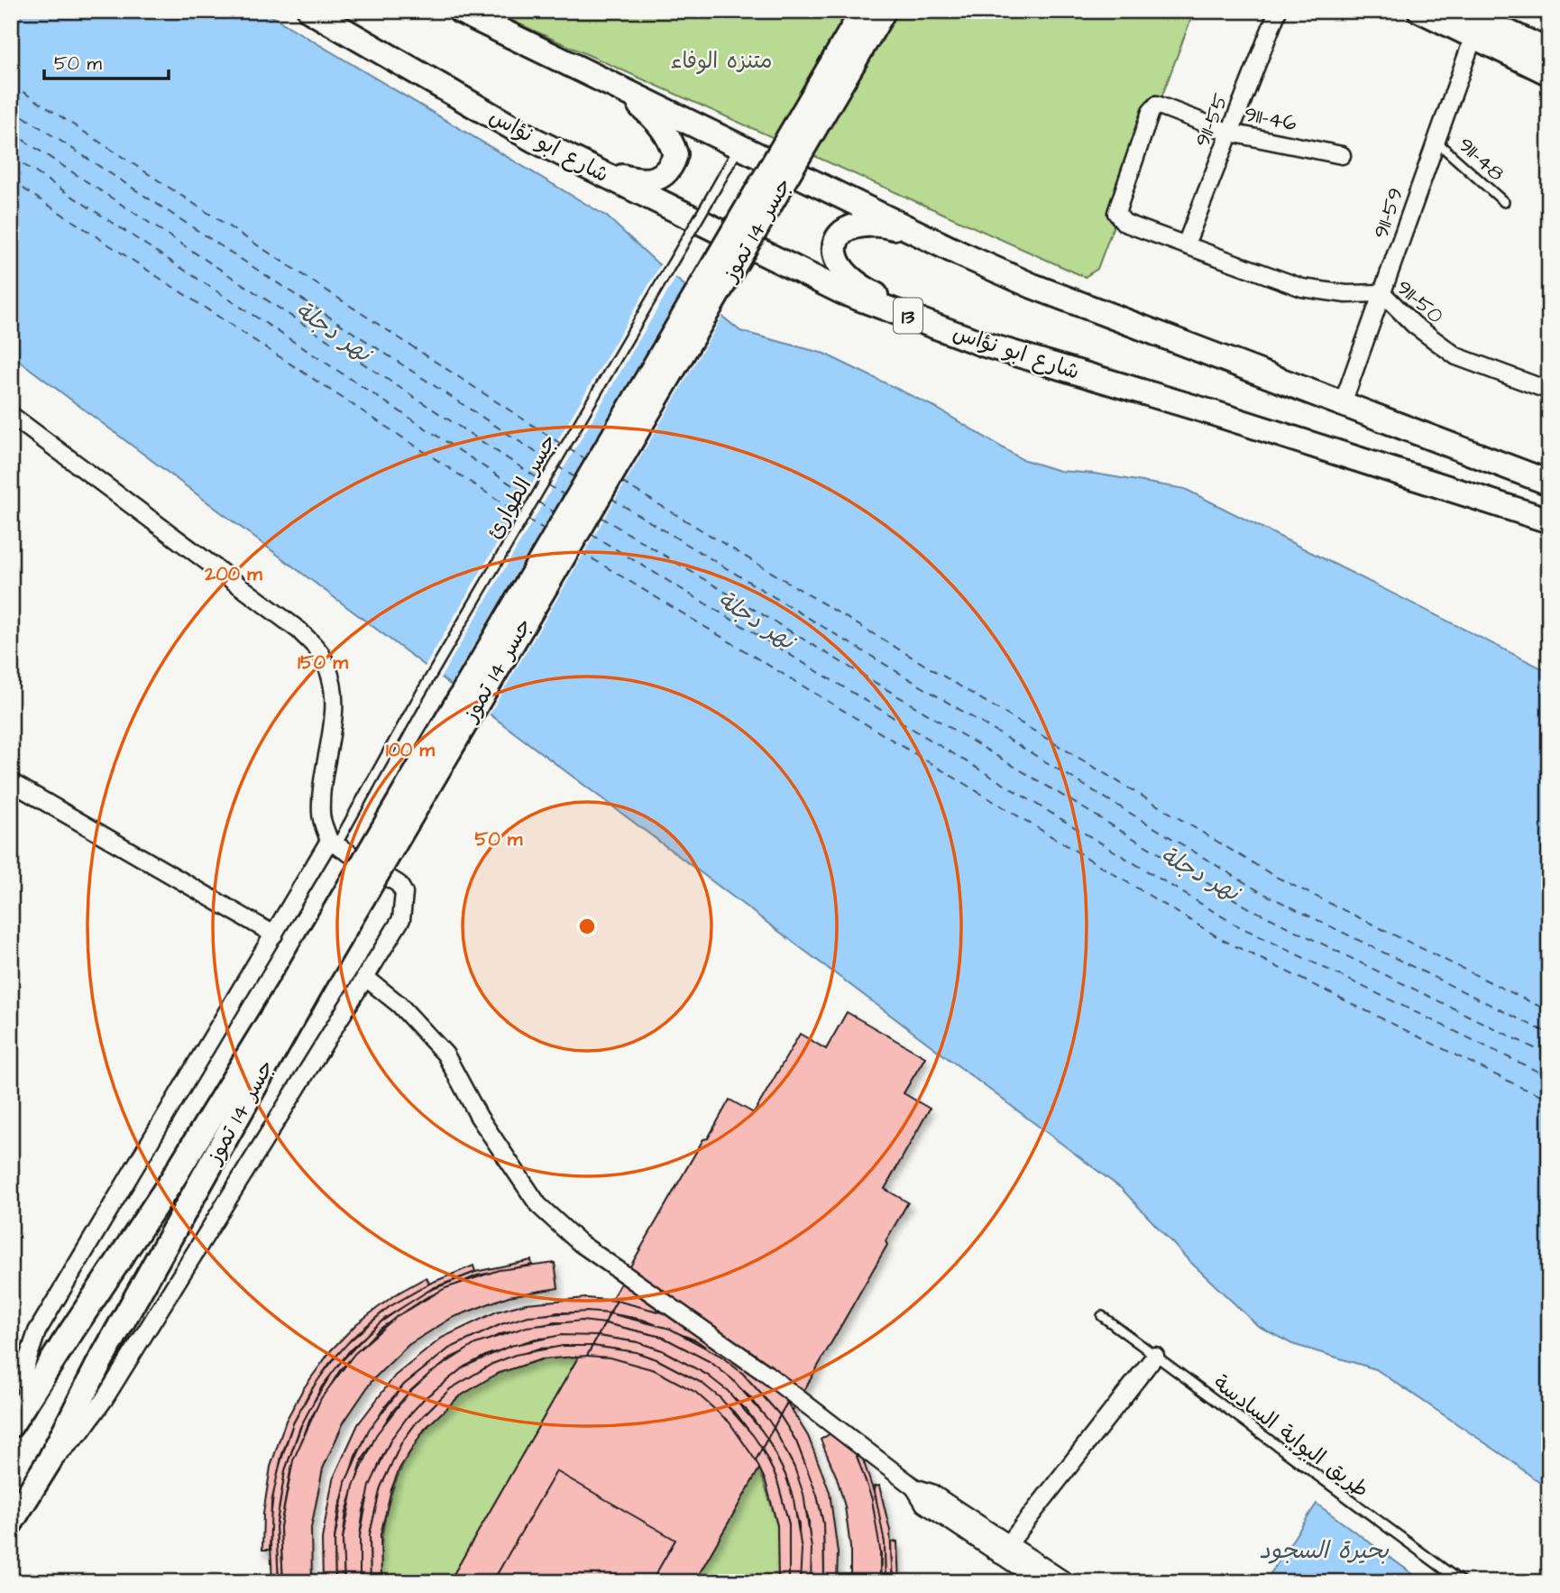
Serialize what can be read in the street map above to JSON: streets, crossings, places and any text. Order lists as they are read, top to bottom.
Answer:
{
  "streets": {
    "main road": ["شارع ابو نؤاس", "جسر 14 تموز", "13"],
    "street": [
      "911-46",
      "911-55",
      "911-59",
      "911-50"
    ],
    "lane": ["911-48", "جسر الطوارئ", "طريق البوابة السادسة"]
  },
  "crossings": [
    ["911-46", "911-55"],
    ["911-46", "911-50"],
    ["911-55", "911-50"],
    ["911-48", "911-59"],
    ["911-59", "911-50"]
  ],
  "water": ["نهر دجلة", "بحيرة السجود"],
  "parks": ["متنزه الوفاء"],
  "scale_bar": "50 m",
  "rings": [
    "200 m",
    "150 m",
    "100 m",
    "50 m"
  ]
}
